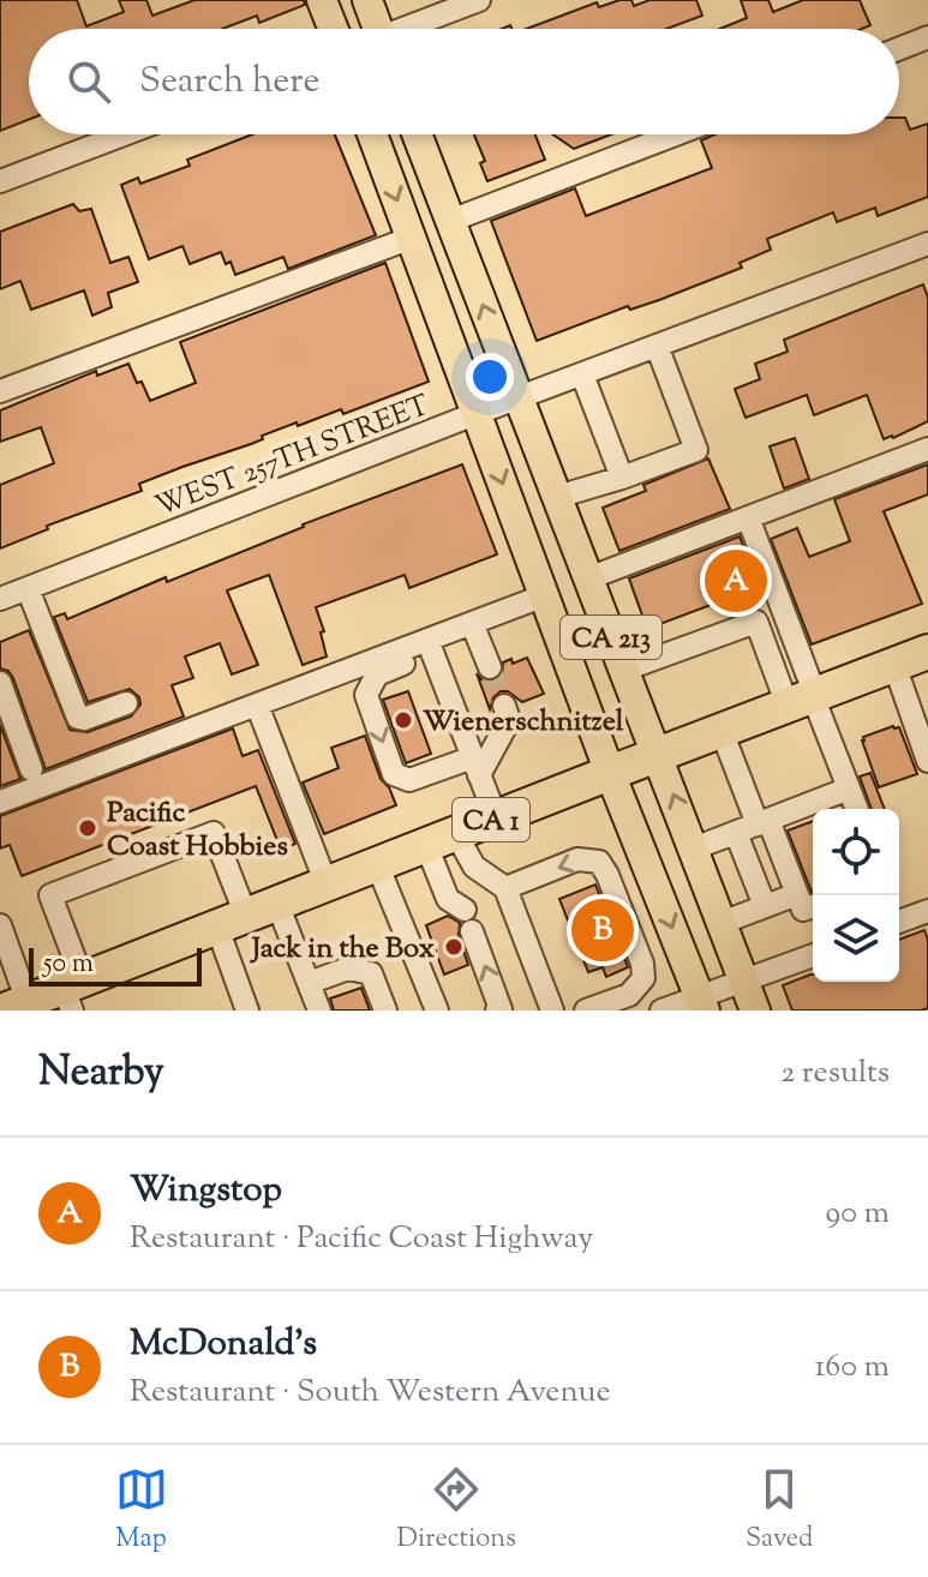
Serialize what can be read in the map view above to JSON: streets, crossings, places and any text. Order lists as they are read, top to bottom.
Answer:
{
  "streets": {
    "highway": ["CA 1"],
    "main road": ["CA 213"],
    "street": ["WEST 257TH STREET"]
  },
  "crossings": [
    ["WEST 257TH STREET", "CA 213"],
    ["CA 213", "CA 1"]
  ],
  "places": ["Wienerschnitzel", "Pacific Coast Hobbies", "Jack in the Box"],
  "scale_bar": "50 m",
  "page": {
    "search": "Search here",
    "pins": ["A", "B"],
    "scale": "50 m",
    "heading": ["Nearby", "2 results"],
    "list": [
      {
        "mark": "A",
        "name": "Wingstop",
        "note": "Restaurant · Pacific Coast Highway",
        "value": "90 m"
      },
      {
        "mark": "B",
        "name": "McDonald's",
        "note": "Restaurant · South Western Avenue",
        "value": "160 m"
      }
    ],
    "nav": ["Map", "Directions", "Saved"]
  }
}
